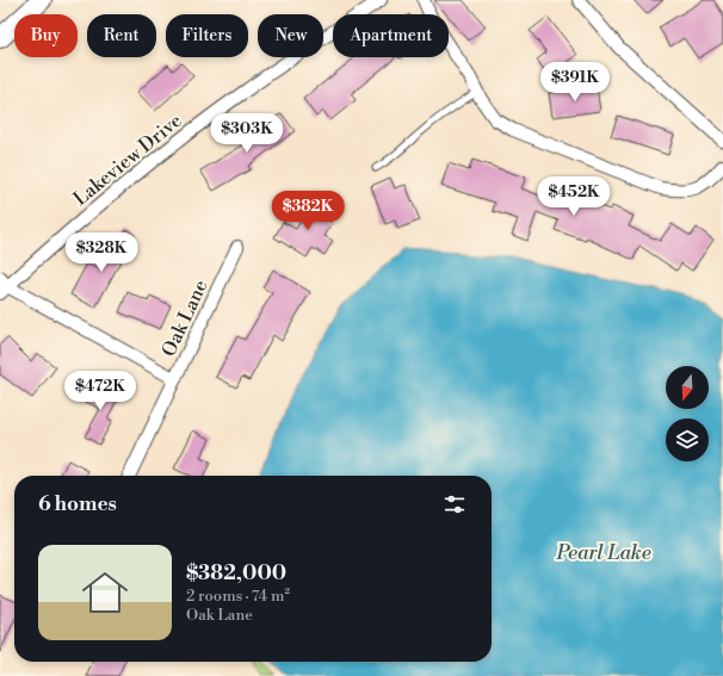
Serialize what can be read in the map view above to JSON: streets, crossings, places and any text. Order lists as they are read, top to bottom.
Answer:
{
  "streets": {
    "street": ["Lakeview Drive", "Oak Lane"]
  },
  "water": ["Pearl Lake"],
  "north": "bottom",
  "page": {
    "chip": [
      "Buy",
      "Rent",
      "Filters",
      "New",
      "Apartment"
    ],
    "price": [
      "$391K",
      "$303K",
      "$452K",
      "$382K",
      "$328K",
      "$472K"
    ],
    "heading": "6 homes",
    "list": [
      {
        "name": "$382,000",
        "note": "2 rooms · 74 m² · Oak Lane"
      }
    ]
  }
}
